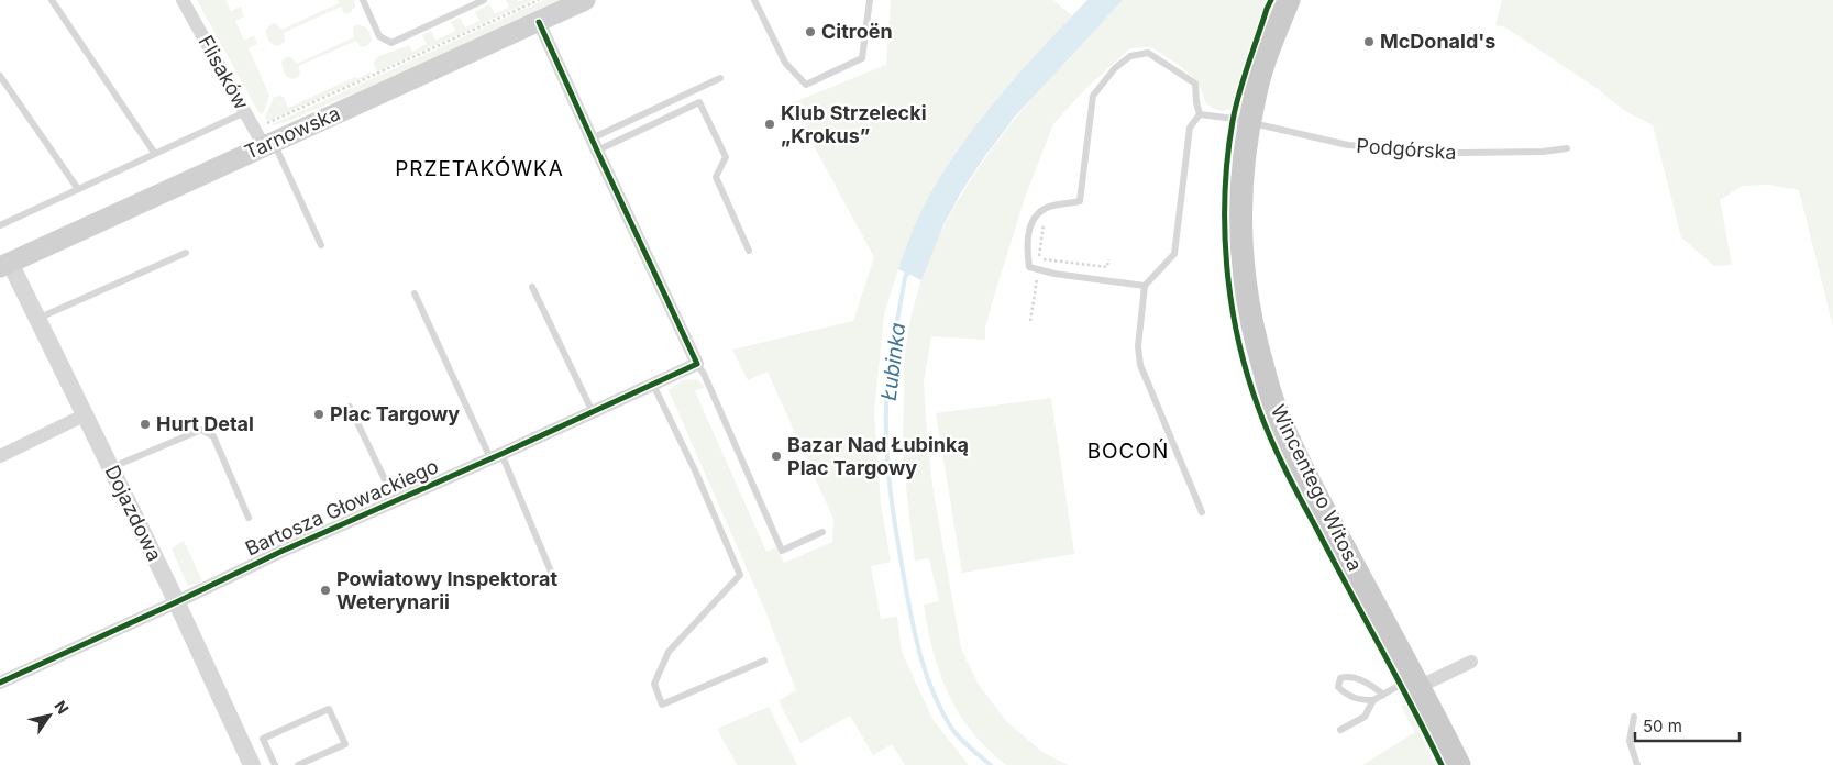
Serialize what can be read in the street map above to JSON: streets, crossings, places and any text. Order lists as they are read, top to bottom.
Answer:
{
  "streets": {
    "main road": ["Tarnowska", "Wincentego Witosa"],
    "street": ["Flisaków", "Bartosza Głowackiego", "Dojazdowa"],
    "lane": ["Podgórska"]
  },
  "crossings": [
    ["Flisaków", "Tarnowska"],
    ["Tarnowska", "Dojazdowa"],
    ["Podgórska", "Wincentego Witosa"],
    ["Bartosza Głowackiego", "Dojazdowa"]
  ],
  "districts": ["PRZETAKÓWKA", "BOCOŃ"],
  "water": ["Łubinka"],
  "places": [
    "Citroën",
    "McDonald's",
    "Klub Strzelecki „Krokus”",
    "Plac Targowy",
    "Hurt Detal",
    "Bazar Nad Łubinką Plac Targowy",
    "Powiatowy Inspektorat Weterynarii"
  ],
  "scale_bar": "50 m",
  "north": "top right"
}
